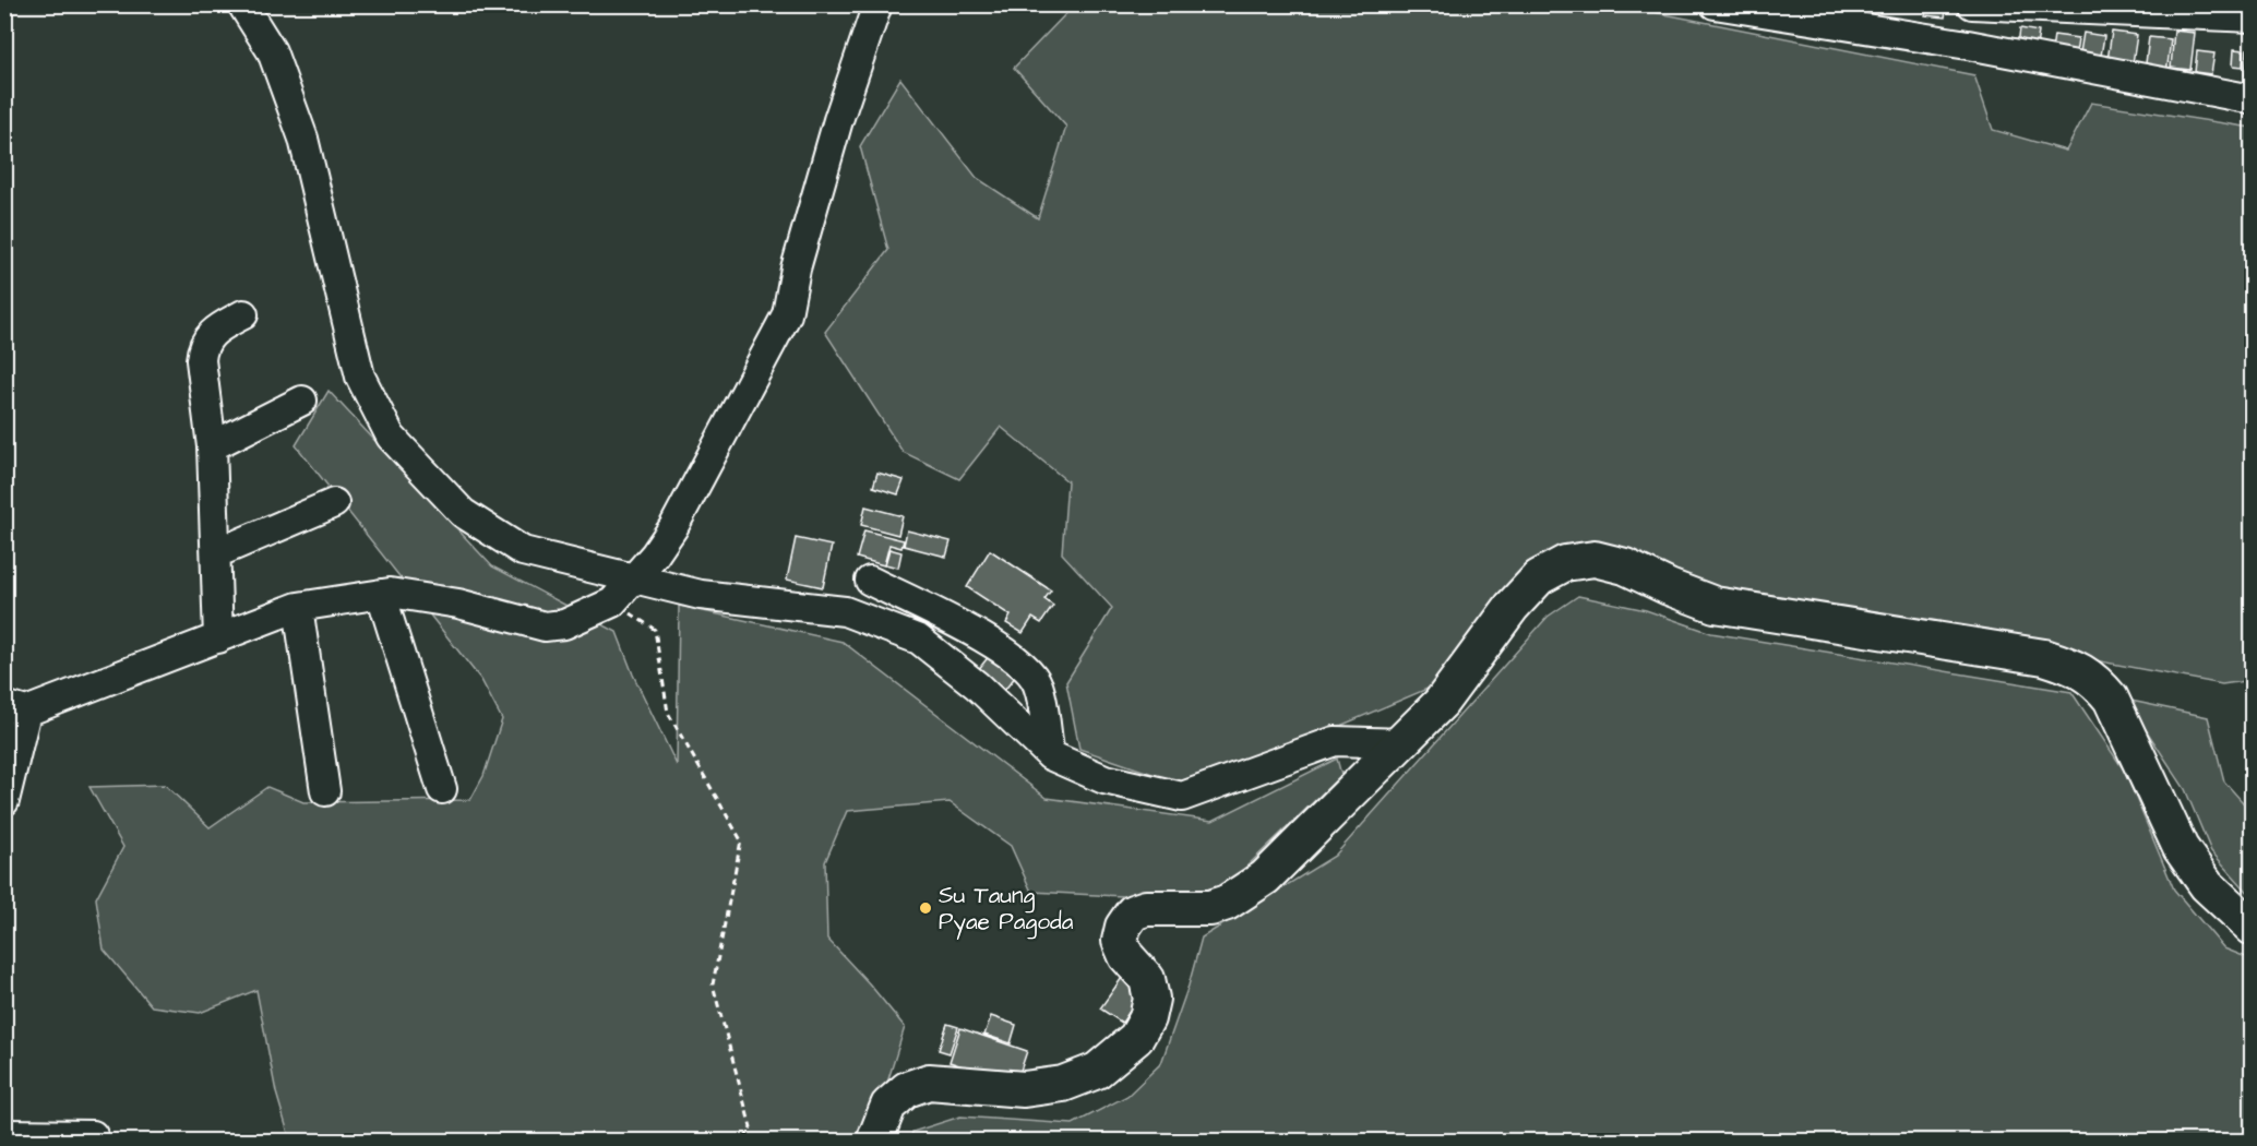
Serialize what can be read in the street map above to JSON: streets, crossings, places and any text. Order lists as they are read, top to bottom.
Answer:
{
  "places": ["Su Taung Pyae Pagoda"]
}
